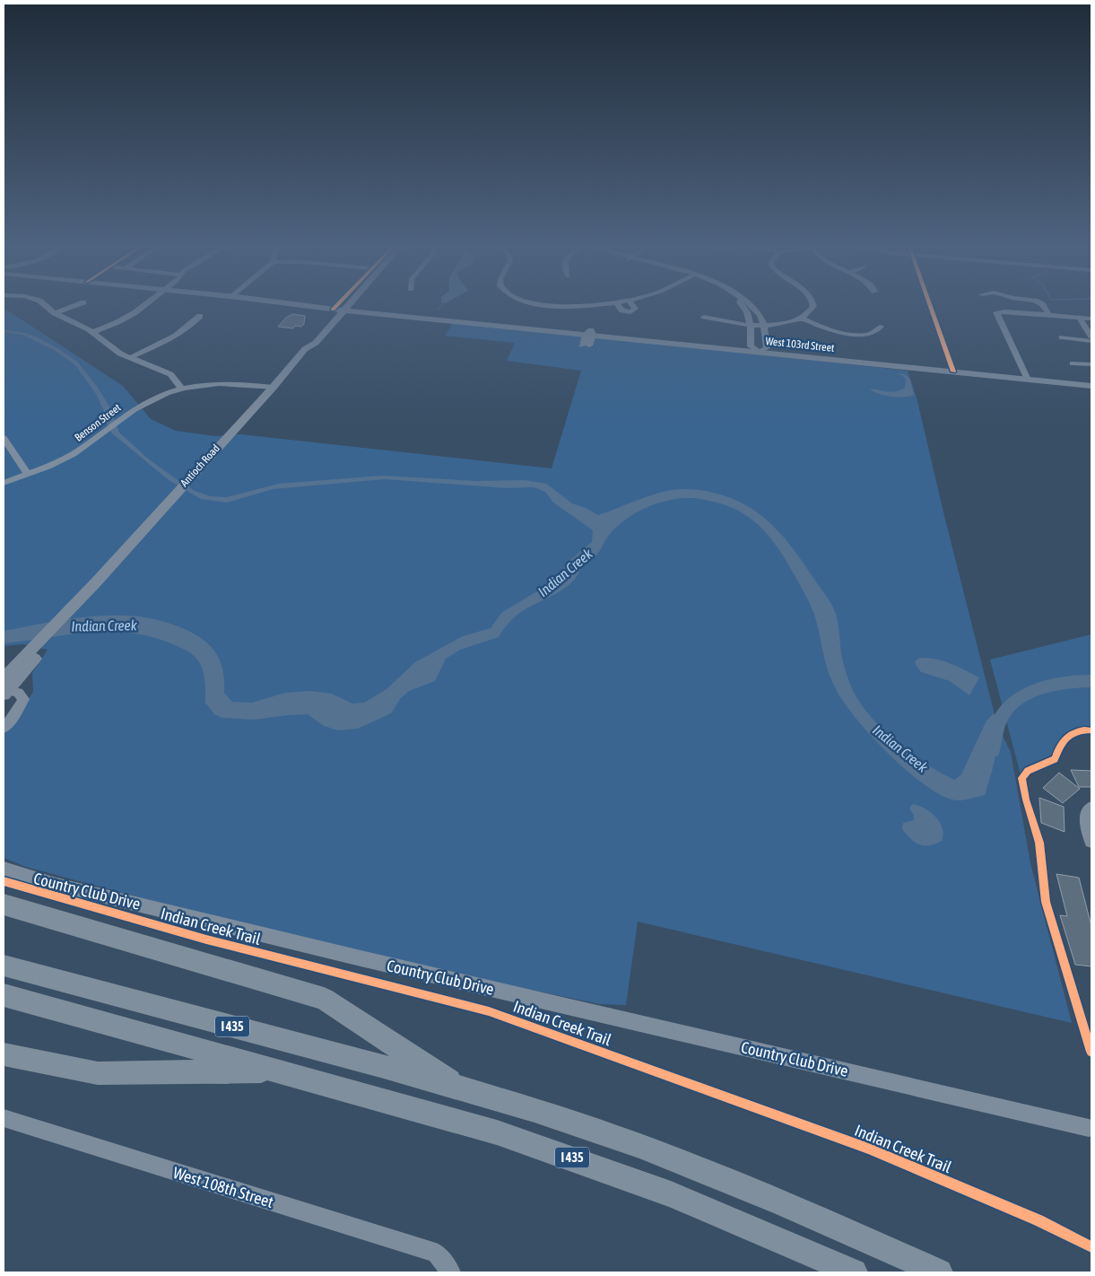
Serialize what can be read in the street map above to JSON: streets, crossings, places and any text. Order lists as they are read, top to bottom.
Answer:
{
  "streets": {
    "highway": ["I 435"],
    "main road": ["West 103rd Street", "Antioch Road"],
    "street": ["Benson Street", "Country Club Drive", "West 108th Street"],
    "cycle path": ["Indian Creek Trail"]
  },
  "crossings": [
    ["West 103rd Street", "Antioch Road"],
    ["Benson Street", "Antioch Road"]
  ],
  "water": ["Indian Creek"]
}
